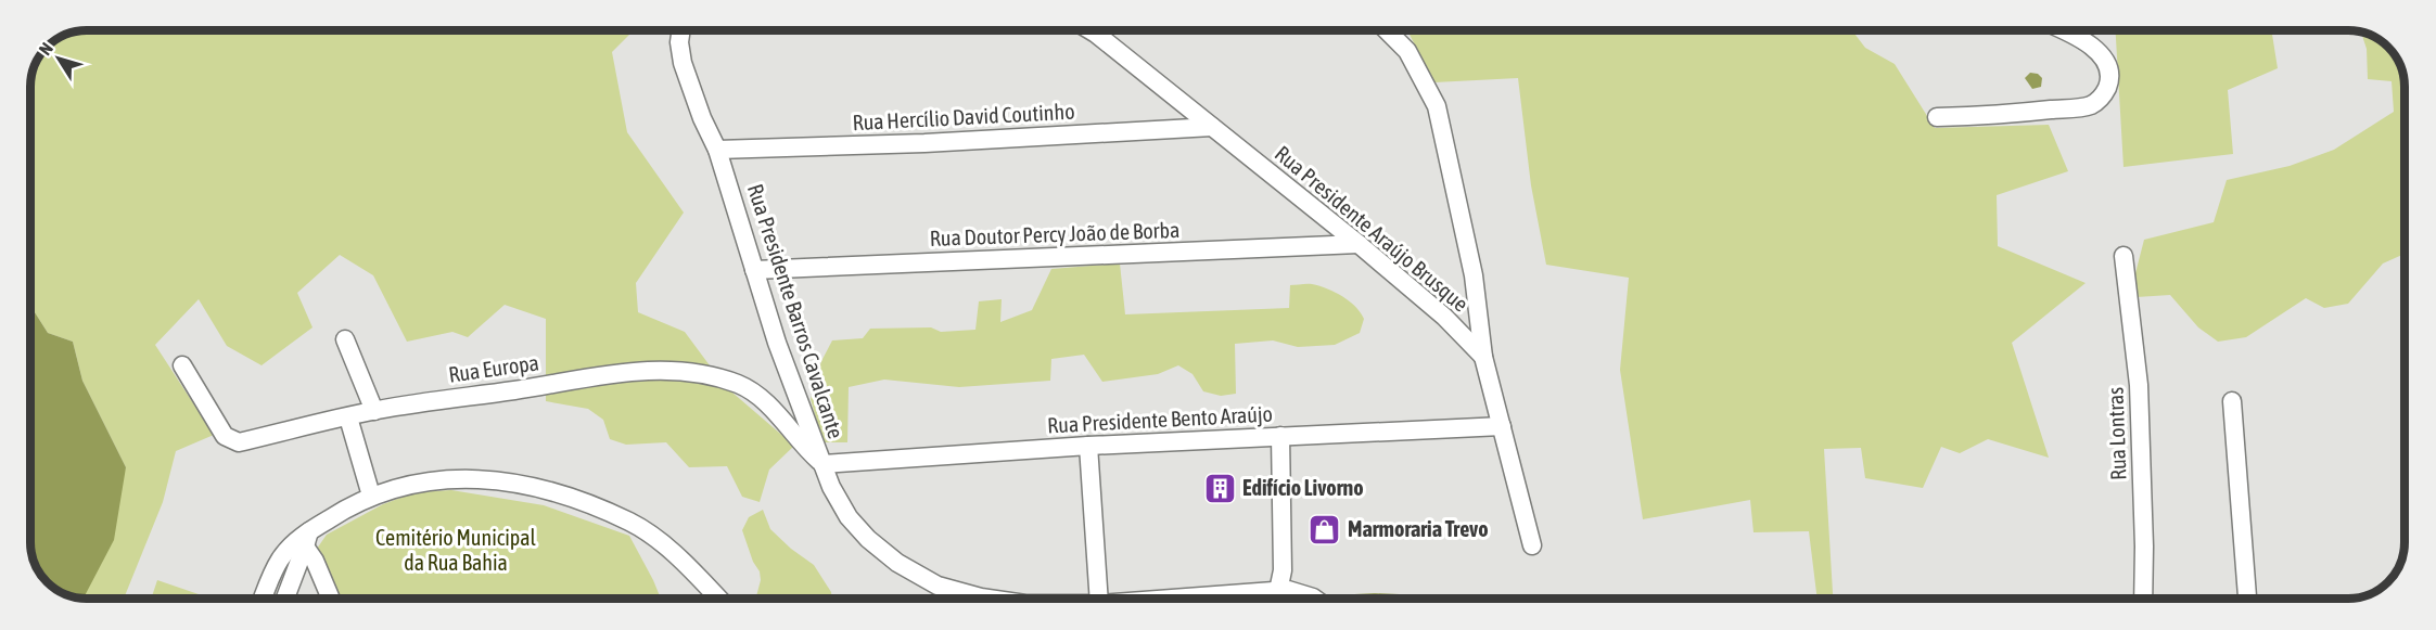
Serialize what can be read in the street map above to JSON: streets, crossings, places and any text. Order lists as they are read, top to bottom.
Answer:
{
  "streets": {
    "street": [
      "Rua Hercílio David Coutinho",
      "Rua Presidente Araújo Brusque",
      "Rua Doutor Percy João de Borba",
      "Rua Presidente Barros Cavalcante",
      "Rua Europa",
      "Rua Presidente Bento Araújo",
      "Rua Lontras"
    ]
  },
  "crossings": [
    ["Rua Hercílio David Coutinho", "Rua Presidente Araújo Brusque"],
    ["Rua Hercílio David Coutinho", "Rua Presidente Barros Cavalcante"],
    ["Rua Presidente Araújo Brusque", "Rua Doutor Percy João de Borba"],
    ["Rua Presidente Araújo Brusque", "Rua Presidente Bento Araújo"],
    ["Rua Doutor Percy João de Borba", "Rua Presidente Barros Cavalcante"],
    ["Rua Presidente Barros Cavalcante", "Rua Europa"],
    ["Rua Presidente Barros Cavalcante", "Rua Presidente Bento Araújo"],
    ["Rua Europa", "Rua Presidente Bento Araújo"]
  ],
  "parks": ["Cemitério Municipal da Rua Bahia"],
  "places": {
    "building": ["Edifício Livorno"],
    "shop": ["Marmoraria Trevo"]
  },
  "north": "top left"
}
